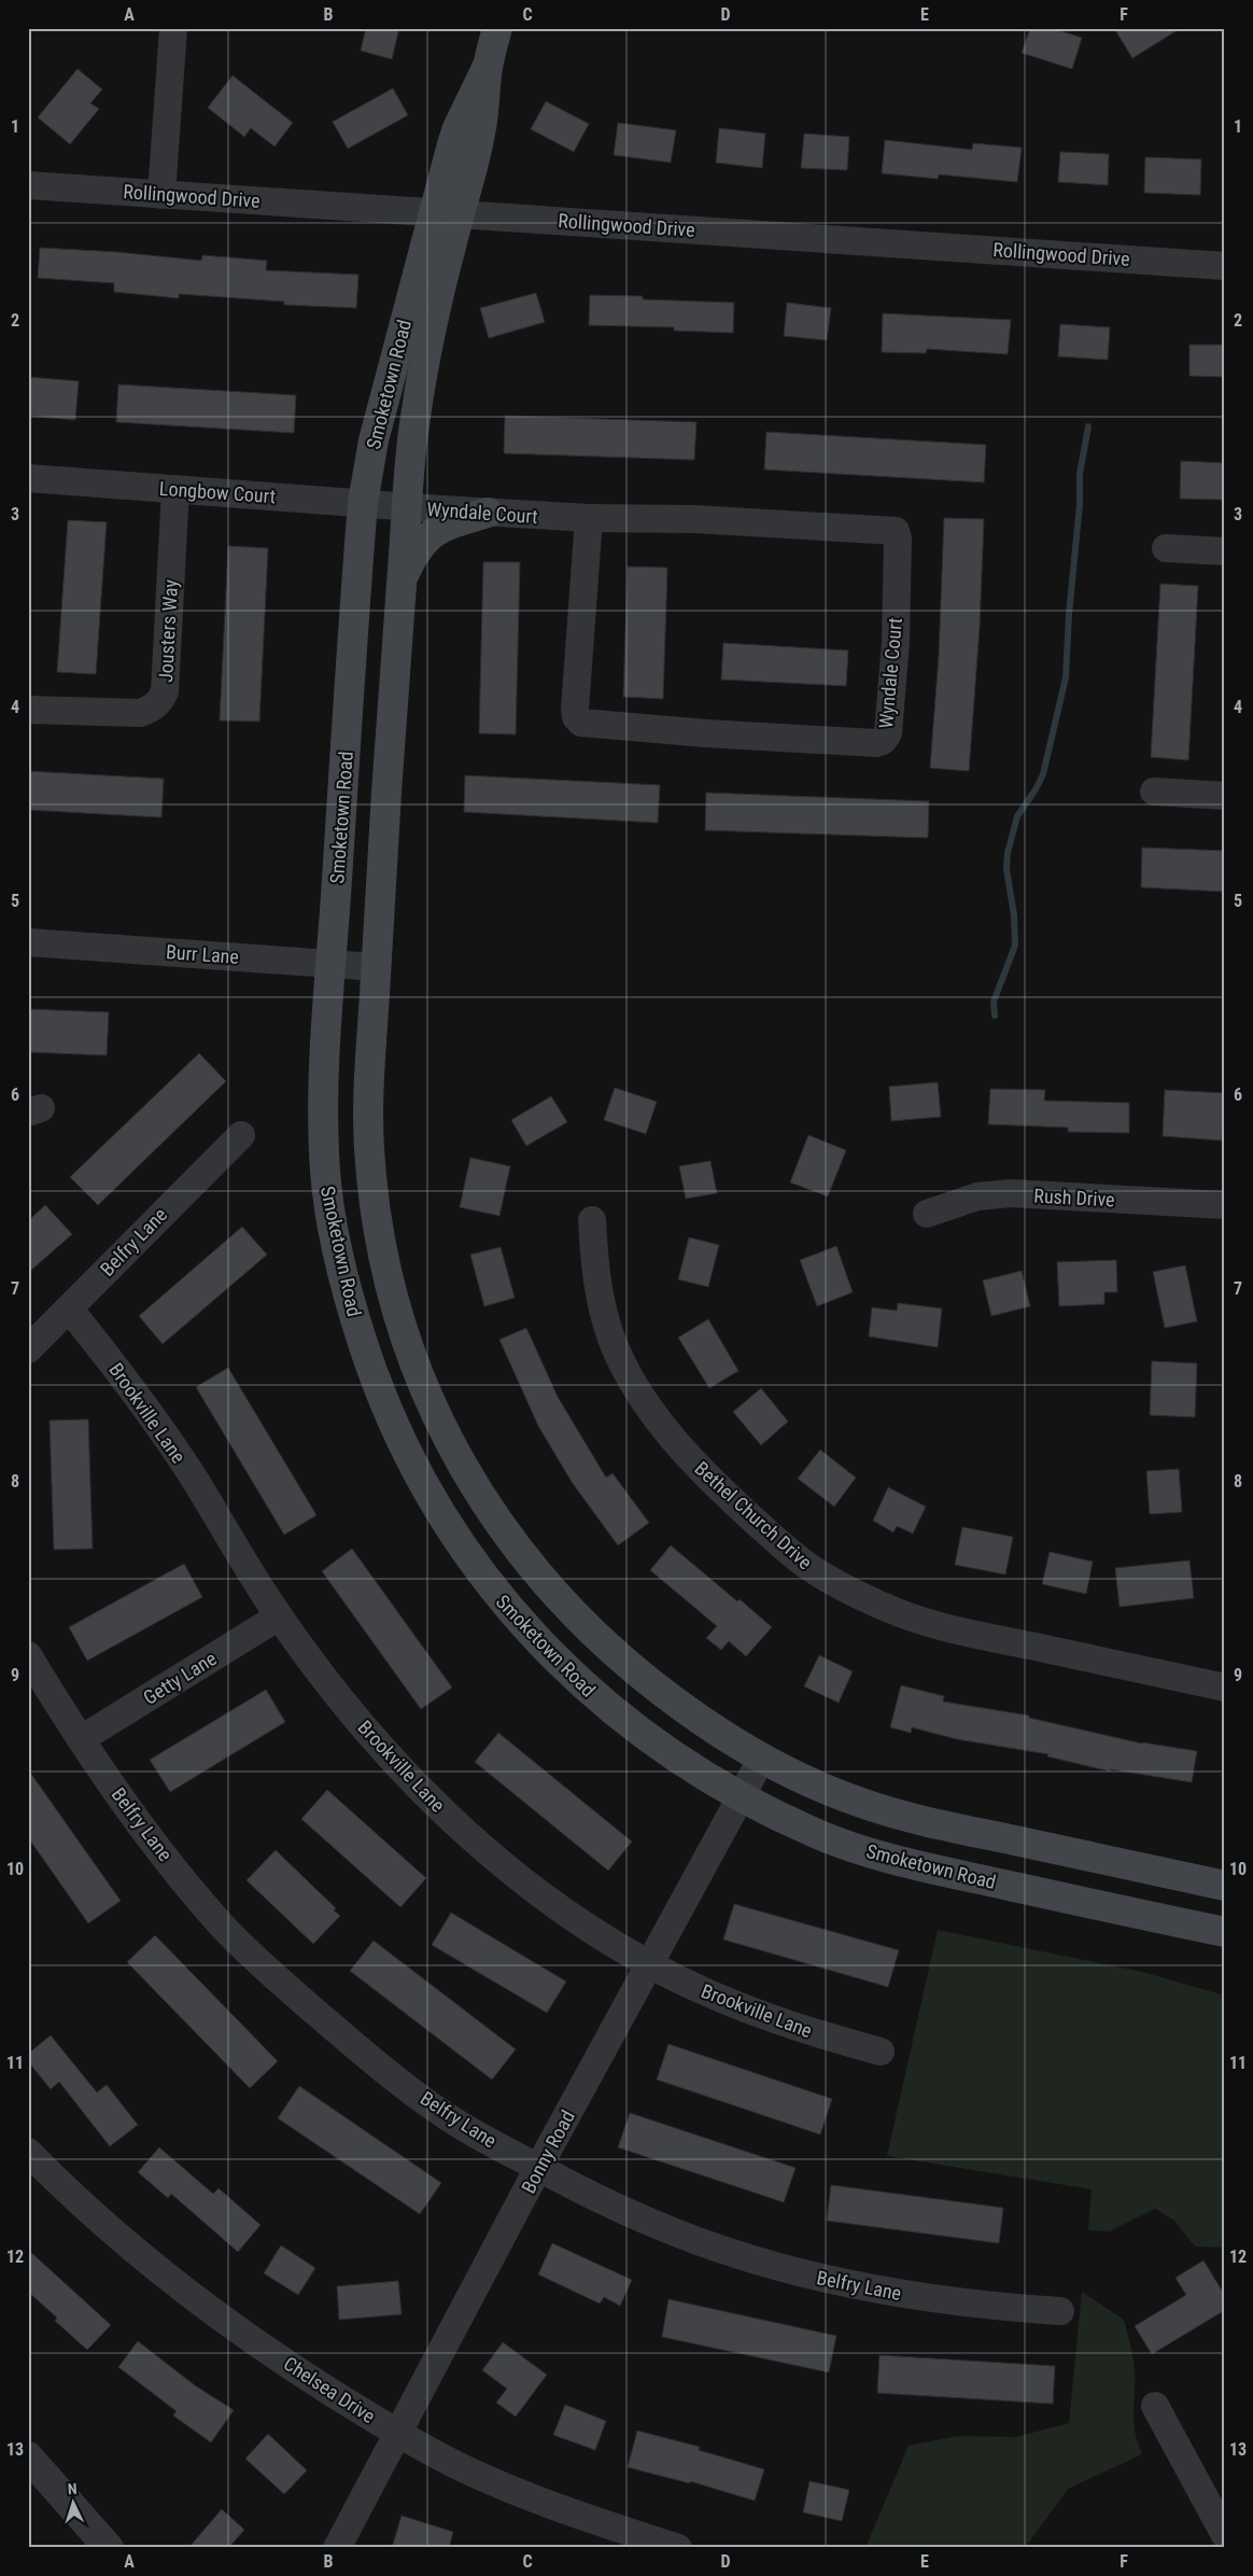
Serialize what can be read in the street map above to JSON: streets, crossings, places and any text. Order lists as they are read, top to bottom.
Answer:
{
  "streets": {
    "main road": ["Smoketown Road"],
    "street": [
      "Rollingwood Drive",
      "Longbow Court",
      "Wyndale Court",
      "Jousters Way",
      "Burr Lane",
      "Rush Drive",
      "Belfry Lane",
      "Brookville Lane",
      "Bethel Church Drive",
      "Getty Lane",
      "Bonny Road",
      "Chelsea Drive"
    ]
  },
  "crossings": [
    ["Rollingwood Drive", "Smoketown Road"],
    ["Smoketown Road", "Longbow Court"],
    ["Smoketown Road", "Wyndale Court"],
    ["Smoketown Road", "Burr Lane"],
    ["Smoketown Road", "Bonny Road"],
    ["Longbow Court", "Wyndale Court"],
    ["Longbow Court", "Jousters Way"],
    ["Belfry Lane", "Brookville Lane"],
    ["Belfry Lane", "Getty Lane"],
    ["Belfry Lane", "Bonny Road"],
    ["Brookville Lane", "Getty Lane"],
    ["Brookville Lane", "Bonny Road"],
    ["Bonny Road", "Chelsea Drive"]
  ],
  "north": "top",
  "grid": {
    "columns": [
      "A",
      "B",
      "C",
      "D",
      "E",
      "F"
    ],
    "rows": [
      "1",
      "2",
      "3",
      "4",
      "5",
      "6",
      "7",
      "8",
      "9",
      "10",
      "11",
      "12",
      "13"
    ]
  }
}
